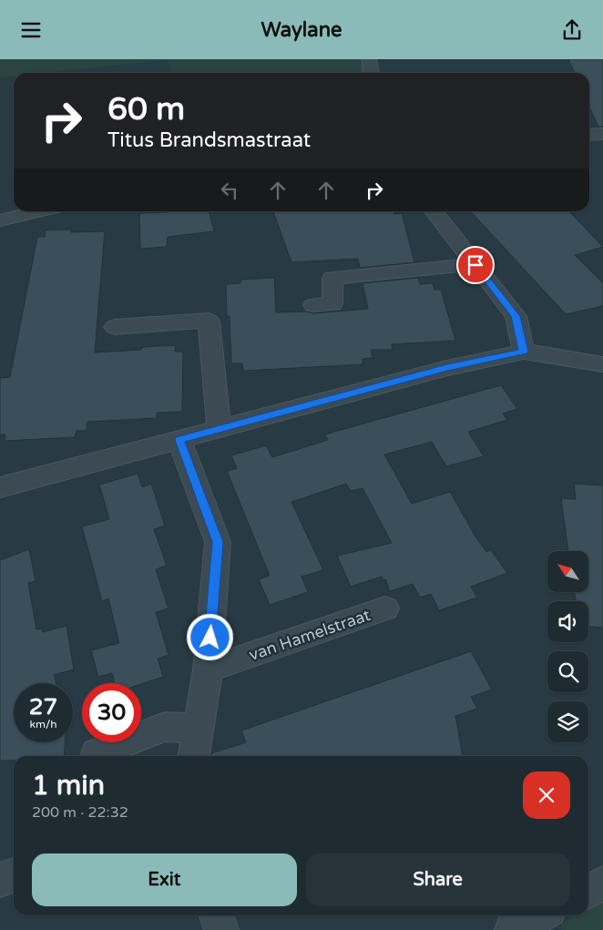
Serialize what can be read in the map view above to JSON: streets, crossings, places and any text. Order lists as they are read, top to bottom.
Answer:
{
  "streets": {
    "street": ["van Hamelstraat"]
  },
  "north": "top left",
  "page": {
    "header": "Waylane",
    "turn": ["60 m", "Titus Brandsmastraat"],
    "speed": "27 km/h",
    "limit": "30",
    "heading": ["1 min", "200 m · 22:32"],
    "buttons": ["Exit", "Share"]
  }
}
